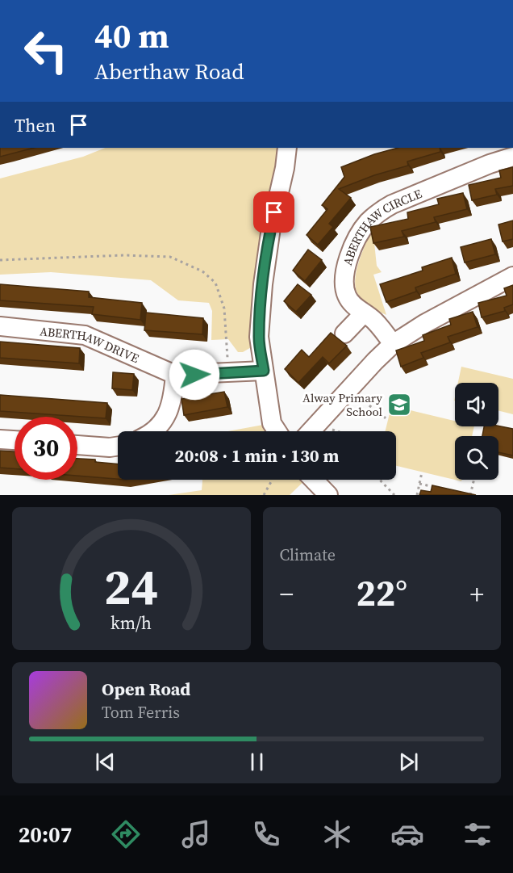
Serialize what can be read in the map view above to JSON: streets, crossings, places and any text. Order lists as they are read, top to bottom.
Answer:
{
  "streets": {
    "street": ["ABERTHAW CIRCLE", "ABERTHAW DRIVE"]
  },
  "places": {
    "school or university": ["Alway Primary School"]
  },
  "page": {
    "turn": ["40 m", "Aberthaw Road"],
    "then": "Then",
    "limit": "30",
    "trip": "20:08 · 1 min · 130 m",
    "tile": "Climate",
    "heat": ["−", "22°", "+"],
    "song": ["Open Road", "Tom Ferris"],
    "tabs": "20:07",
    "gauge": ["24", "km/h"]
  }
}
